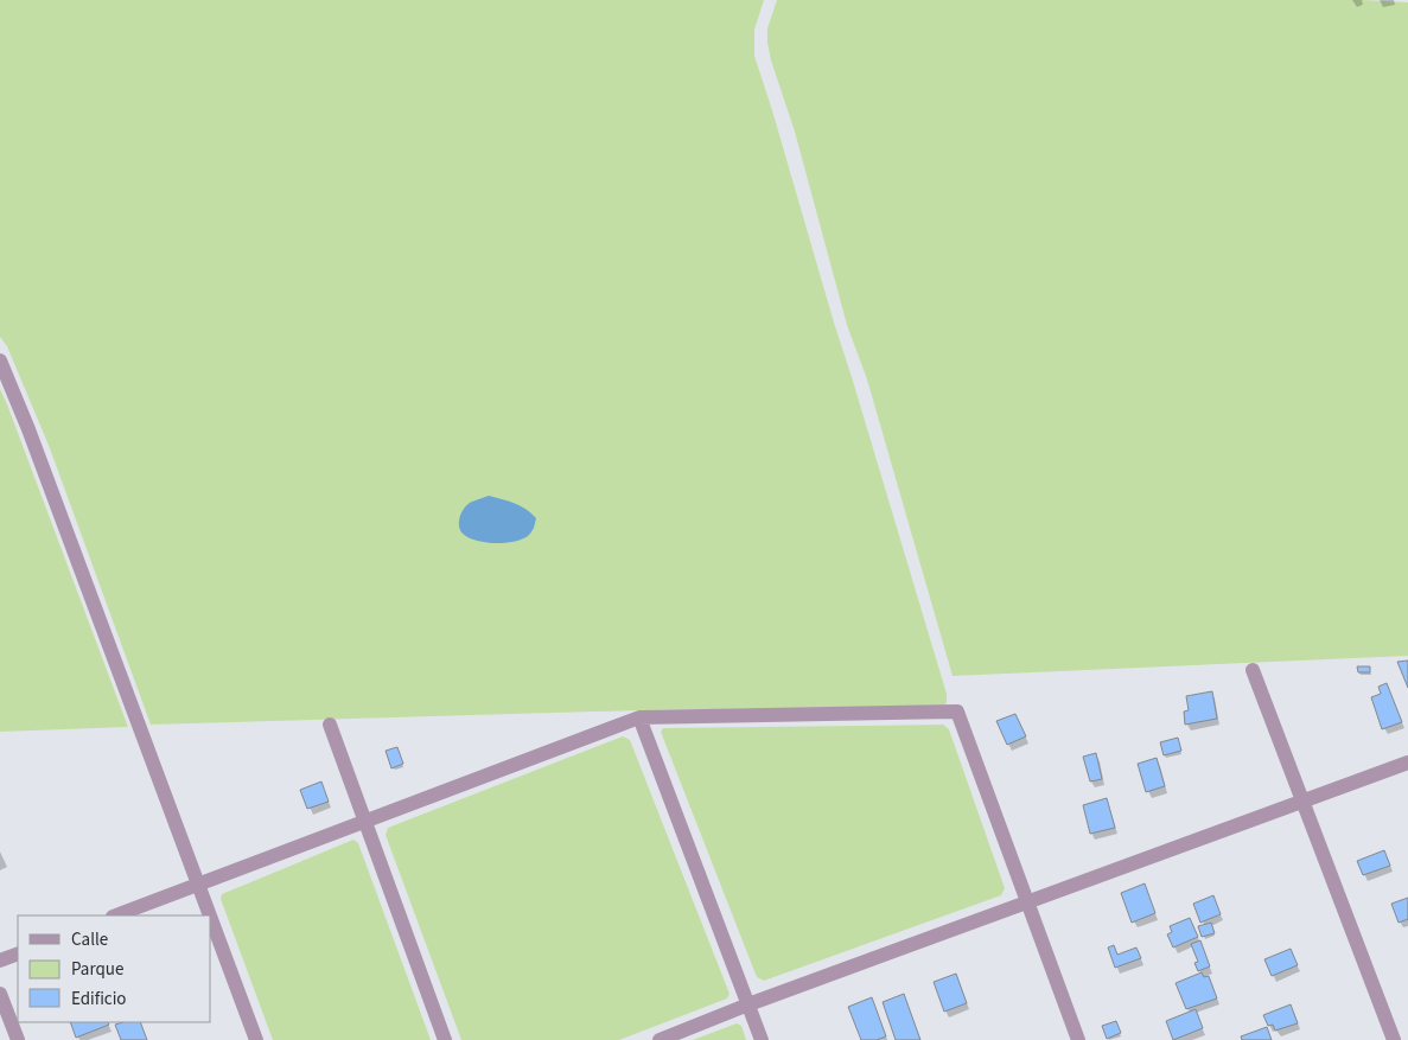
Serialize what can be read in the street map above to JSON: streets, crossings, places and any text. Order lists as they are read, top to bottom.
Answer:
{
  "legend": ["Calle", "Parque", "Edificio"]
}
